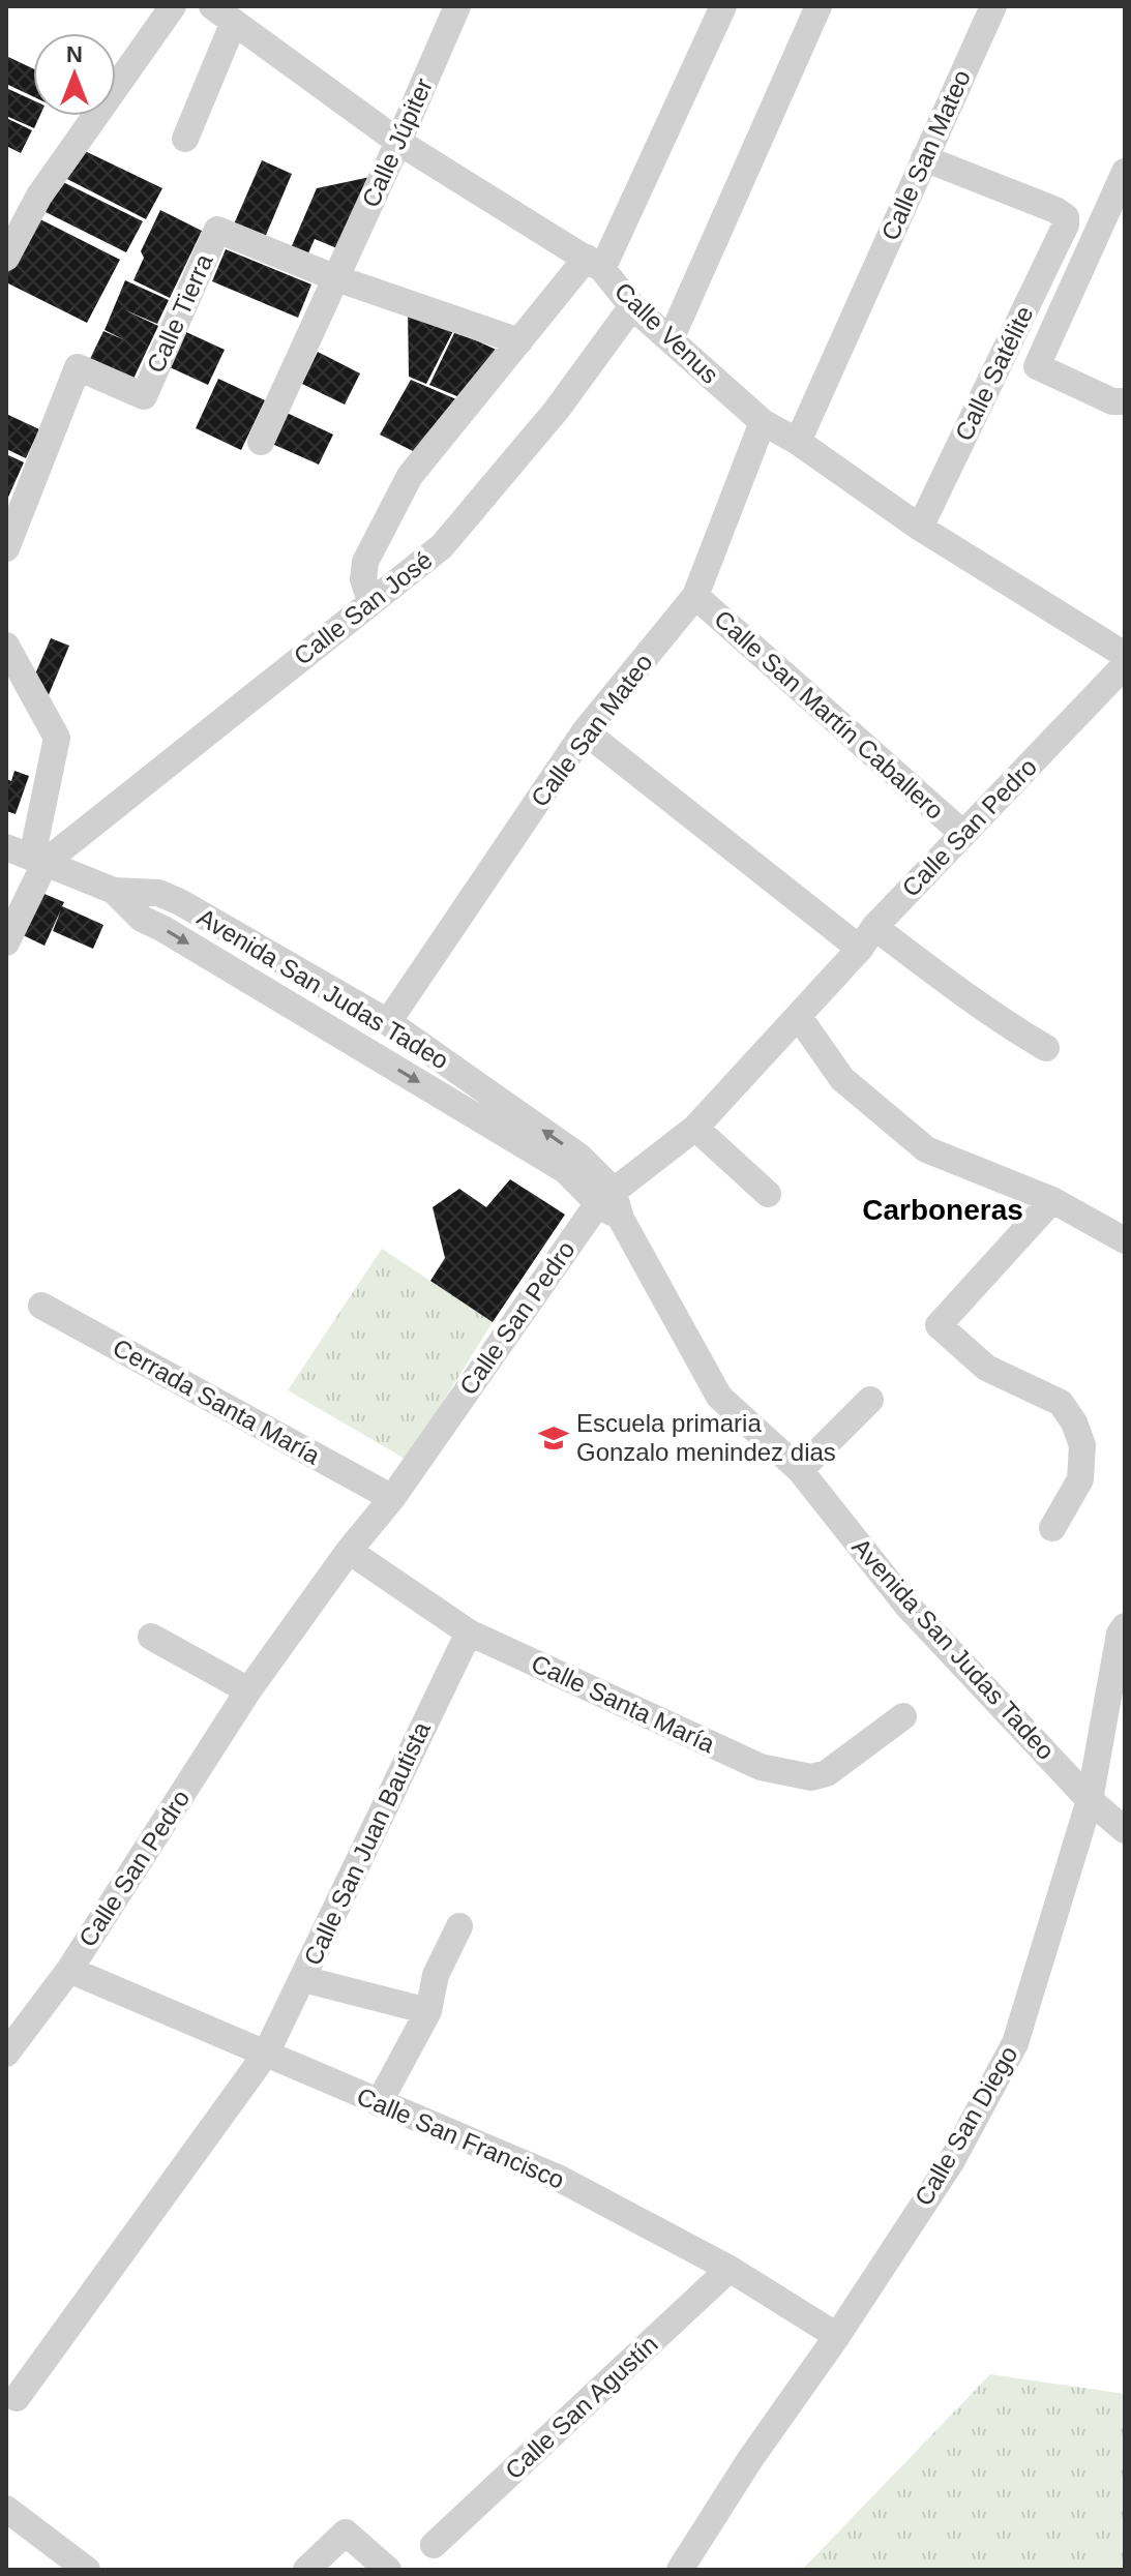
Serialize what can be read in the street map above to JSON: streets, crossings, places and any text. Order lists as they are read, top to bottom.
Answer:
{
  "streets": {
    "street": [
      "Calle Júpiter",
      "Calle San Mateo",
      "Calle Tierra",
      "Calle Venus",
      "Calle Satélite",
      "Calle San José",
      "Calle San Martín Caballero",
      "Calle San Pedro",
      "Avenida San Judas Tadeo",
      "Cerrada Santa María",
      "Calle Santa María",
      "Calle San Juan Bautista",
      "Calle San Diego",
      "Calle San Francisco",
      "Calle San Agustín"
    ]
  },
  "crossings": [
    ["Calle Júpiter", "Calle Tierra"],
    ["Calle Júpiter", "Calle Venus"],
    ["Calle San Mateo", "Calle Venus"],
    ["Calle San Mateo", "Calle Satélite"],
    ["Calle San Mateo", "Calle San Martín Caballero"],
    ["Calle San Mateo", "Avenida San Judas Tadeo"],
    ["Calle Venus", "Calle Satélite"],
    ["Calle Venus", "Calle San José"],
    ["Calle San José", "Avenida San Judas Tadeo"],
    ["Calle San Martín Caballero", "Calle San Pedro"],
    ["Calle San Pedro", "Avenida San Judas Tadeo"],
    ["Calle San Pedro", "Cerrada Santa María"],
    ["Calle San Pedro", "Calle Santa María"],
    ["Calle San Pedro", "Calle San Francisco"],
    ["Avenida San Judas Tadeo", "Calle San Diego"],
    ["Calle Santa María", "Calle San Juan Bautista"],
    ["Calle San Juan Bautista", "Calle San Francisco"],
    ["Calle San Diego", "Calle San Francisco"],
    ["Calle San Francisco", "Calle San Agustín"]
  ],
  "districts": ["Carboneras"],
  "places": {
    "school or university": ["Escuela primaria Gonzalo menindez dias"]
  },
  "north": "top"
}
